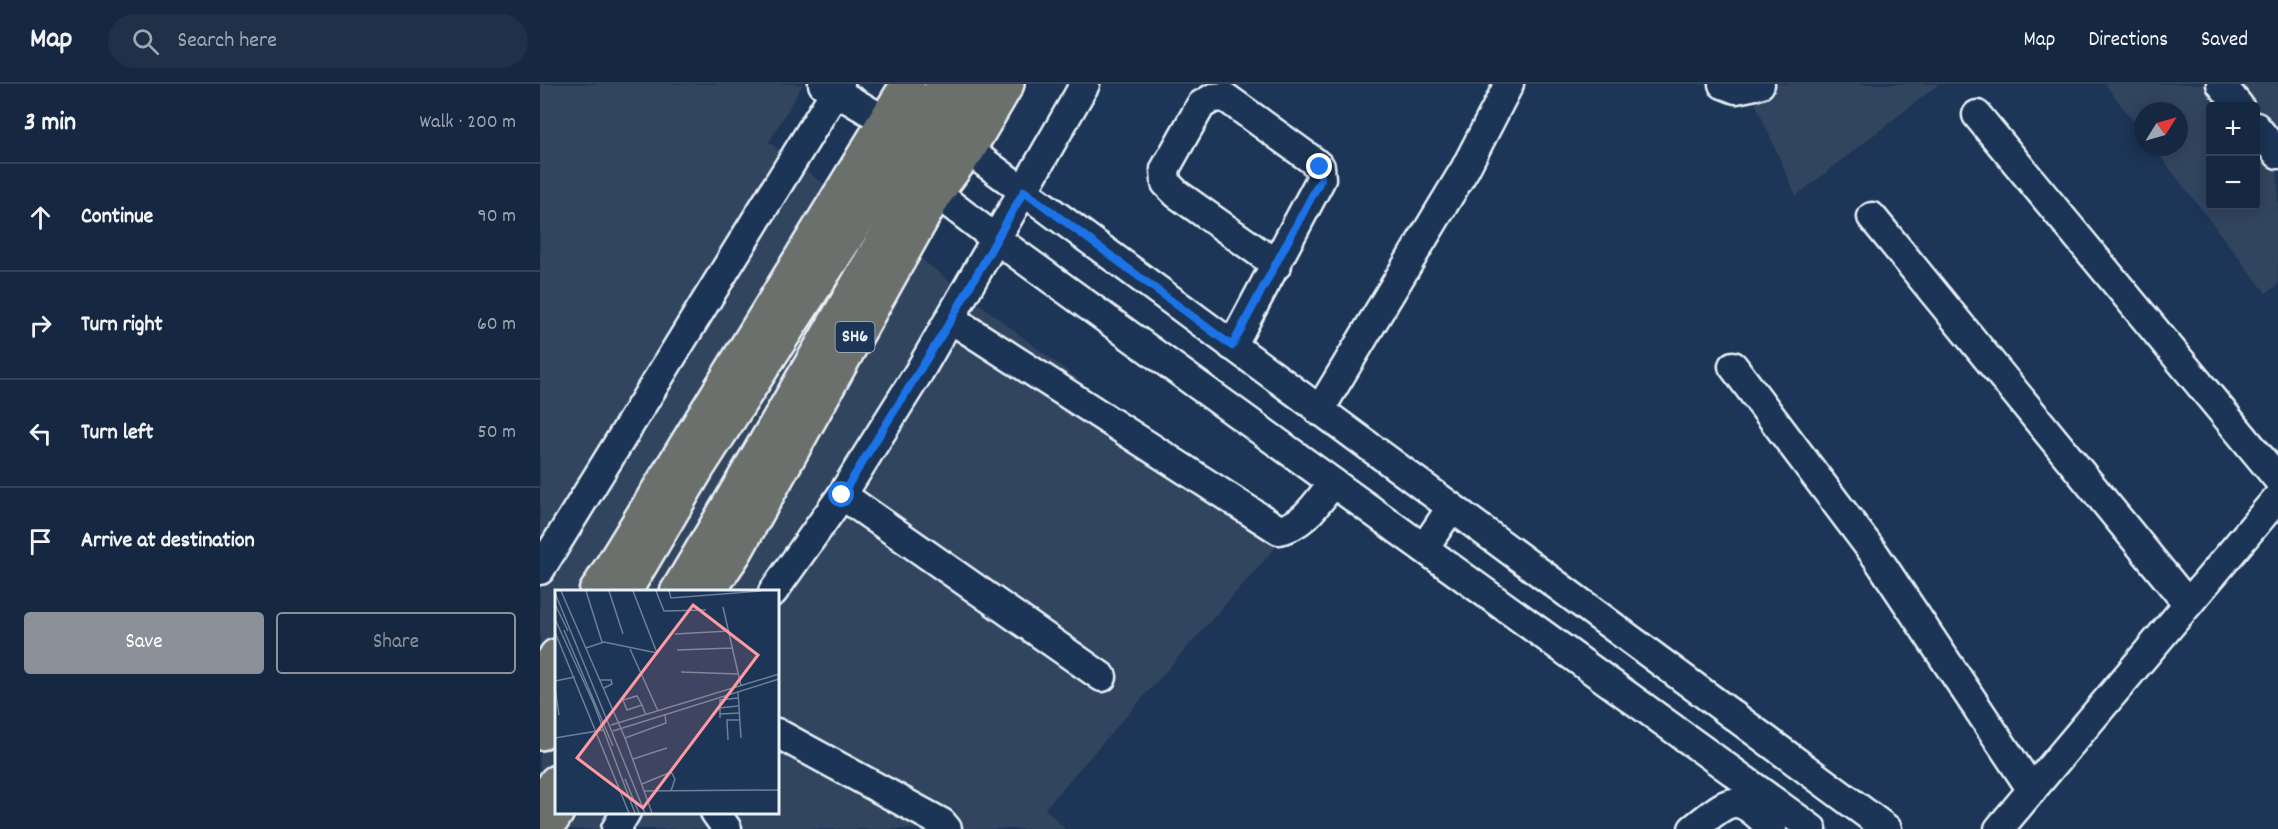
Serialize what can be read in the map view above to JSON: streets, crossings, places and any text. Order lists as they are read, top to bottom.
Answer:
{
  "streets": {
    "main road": ["SH6"]
  },
  "north": "top right",
  "page": {
    "header": "Map",
    "search": "Search here",
    "nav": ["Map", "Directions", "Saved"],
    "heading": ["3 min", "Walk · 200 m"],
    "map_buttons": ["+", "−"],
    "list": [
      ["Continue", "90 m"],
      ["Turn right", "60 m"],
      ["Turn left", "50 m"],
      "Arrive at destination"
    ],
    "buttons": ["Save", "Share"]
  }
}
